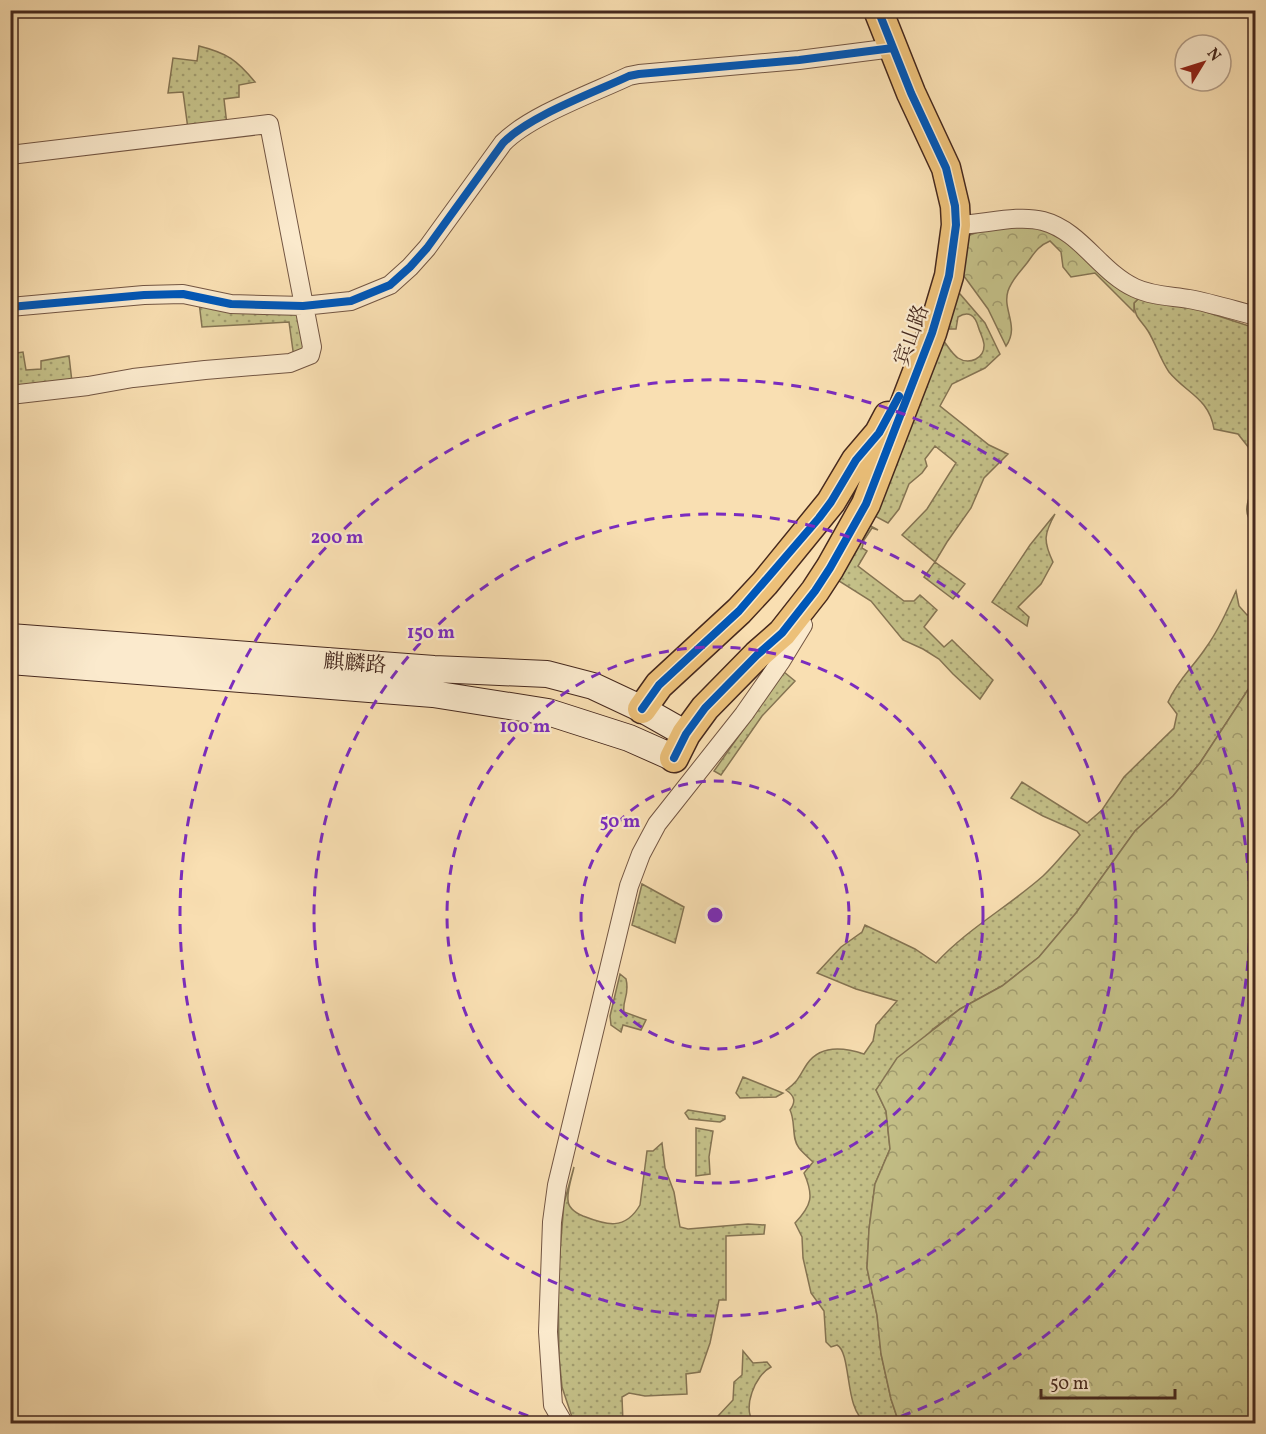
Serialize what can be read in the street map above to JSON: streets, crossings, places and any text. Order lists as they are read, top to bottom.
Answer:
{
  "streets": {
    "main road": ["宾山路", "麒麟路"]
  },
  "crossings": [
    ["宾山路", "麒麟路"]
  ],
  "scale_bar": "50 m",
  "north": "top right",
  "rings": [
    "200 m",
    "150 m",
    "100 m",
    "50 m"
  ]
}
